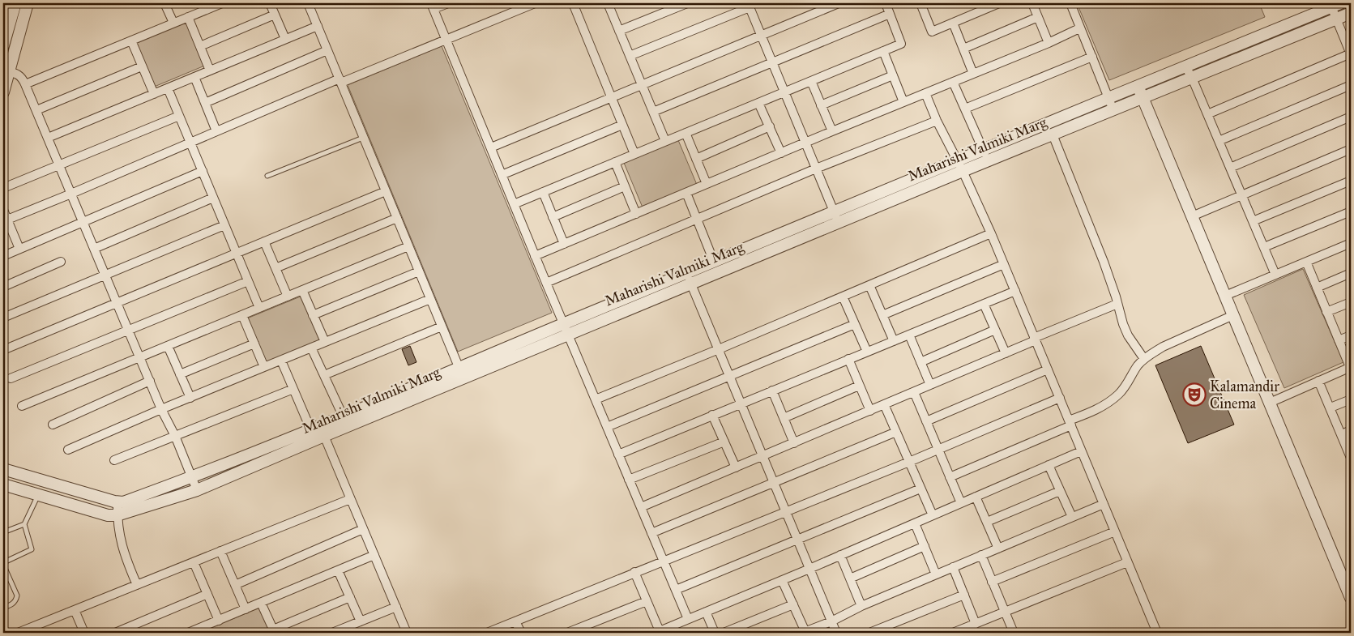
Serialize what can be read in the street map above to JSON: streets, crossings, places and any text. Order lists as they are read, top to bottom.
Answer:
{
  "streets": {
    "street": ["Maharishi Valmiki Marg"]
  },
  "places": {
    "theatre": ["Kalamandir Cinema"]
  }
}
